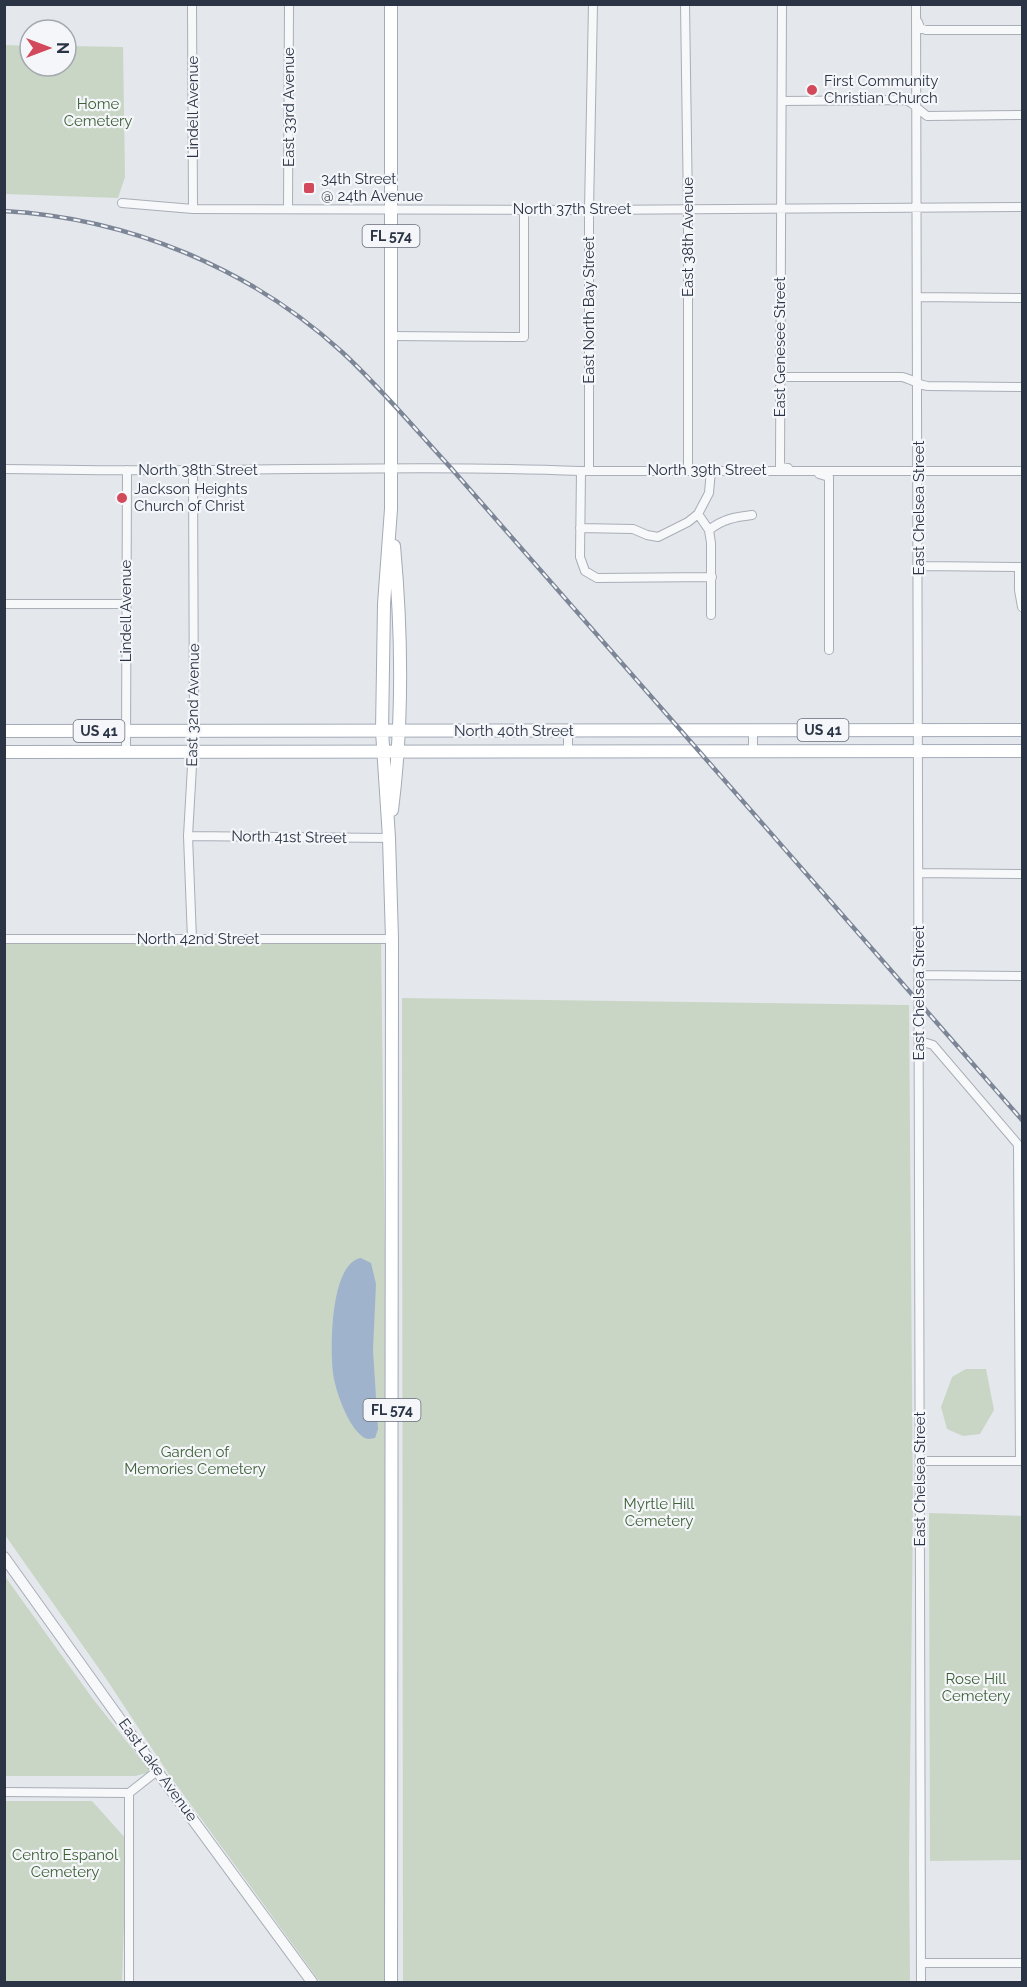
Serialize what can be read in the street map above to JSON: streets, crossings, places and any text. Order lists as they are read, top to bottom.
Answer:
{
  "streets": {
    "main road": ["FL 574", "US 41", "North 40th Street"],
    "street": [
      "Lindell Avenue",
      "East 33rd Avenue",
      "North 37th Street",
      "East 38th Avenue",
      "East North Bay Street",
      "East Genesee Street",
      "North 38th Street",
      "North 39th Street",
      "East Chelsea Street",
      "East 32nd Avenue",
      "North 41st Street",
      "North 42nd Street",
      "East Lake Avenue"
    ]
  },
  "crossings": [
    ["Lindell Avenue", "North 37th Street"],
    ["Lindell Avenue", "North 38th Street"],
    ["Lindell Avenue", "North 40th Street"],
    ["East 33rd Avenue", "North 37th Street"],
    ["North 37th Street", "FL 574"],
    ["North 37th Street", "East 38th Avenue"],
    ["North 37th Street", "East North Bay Street"],
    ["North 37th Street", "East Genesee Street"],
    ["North 37th Street", "East Chelsea Street"],
    ["FL 574", "North 38th Street"],
    ["FL 574", "North 39th Street"],
    ["FL 574", "North 40th Street"],
    ["FL 574", "North 41st Street"],
    ["FL 574", "North 42nd Street"],
    ["East 38th Avenue", "North 39th Street"],
    ["East North Bay Street", "North 39th Street"],
    ["East Genesee Street", "North 39th Street"],
    ["North 38th Street", "North 39th Street"],
    ["North 38th Street", "East 32nd Avenue"],
    ["North 39th Street", "East Chelsea Street"],
    ["East Chelsea Street", "North 40th Street"],
    ["East 32nd Avenue", "North 40th Street"],
    ["East 32nd Avenue", "North 41st Street"],
    ["East 32nd Avenue", "North 42nd Street"]
  ],
  "parks": [
    "Home Cemetery",
    "Garden of Memories Cemetery",
    "Myrtle Hill Cemetery",
    "Rose Hill Cemetery",
    "Centro Espanol Cemetery"
  ],
  "places": {
    "other": ["First Community Christian Church", "Jackson Heights Church of Christ"],
    "transit": ["34th Street @ 24th Avenue"]
  },
  "north": "right"
}
